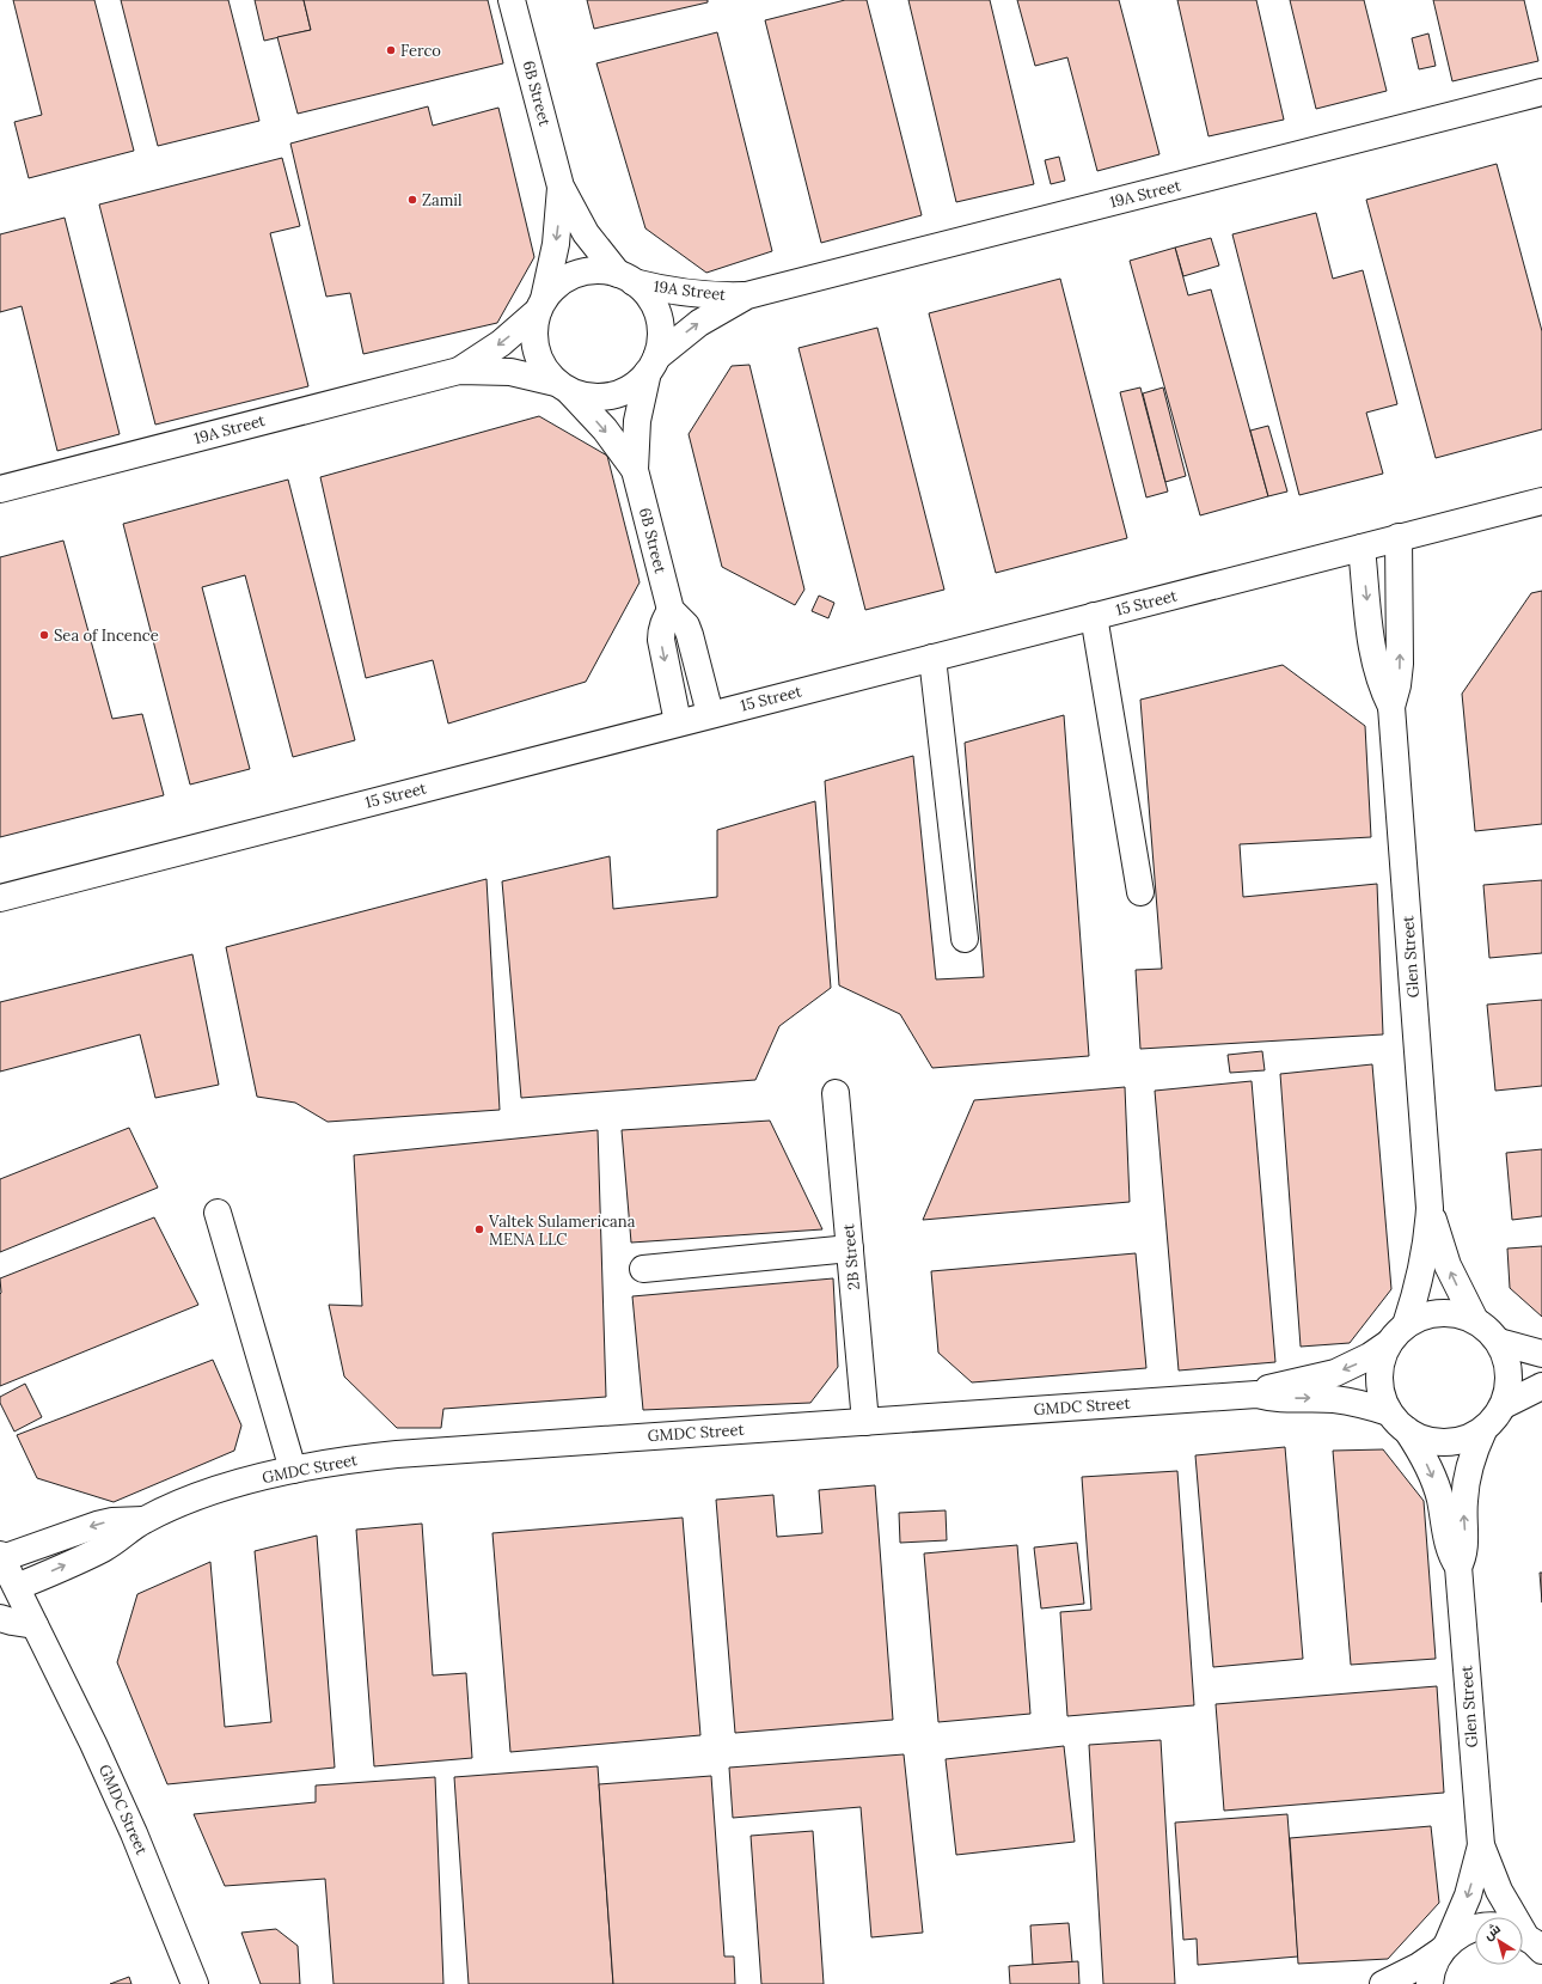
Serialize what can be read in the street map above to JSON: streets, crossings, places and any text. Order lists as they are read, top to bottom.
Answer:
{
  "streets": {
    "street": [
      "6B Street",
      "19A Street",
      "15 Street",
      "Glen Street",
      "2B Street",
      "GMDC Street"
    ]
  },
  "crossings": [
    ["6B Street", "19A Street"],
    ["6B Street", "15 Street"],
    ["15 Street", "Glen Street"],
    ["Glen Street", "GMDC Street"],
    ["2B Street", "GMDC Street"]
  ],
  "places": [
    "Ferco",
    "Zamil",
    "Sea of Incence",
    "Valtek Sulamericana MENA LLC"
  ],
  "north": "top left"
}
